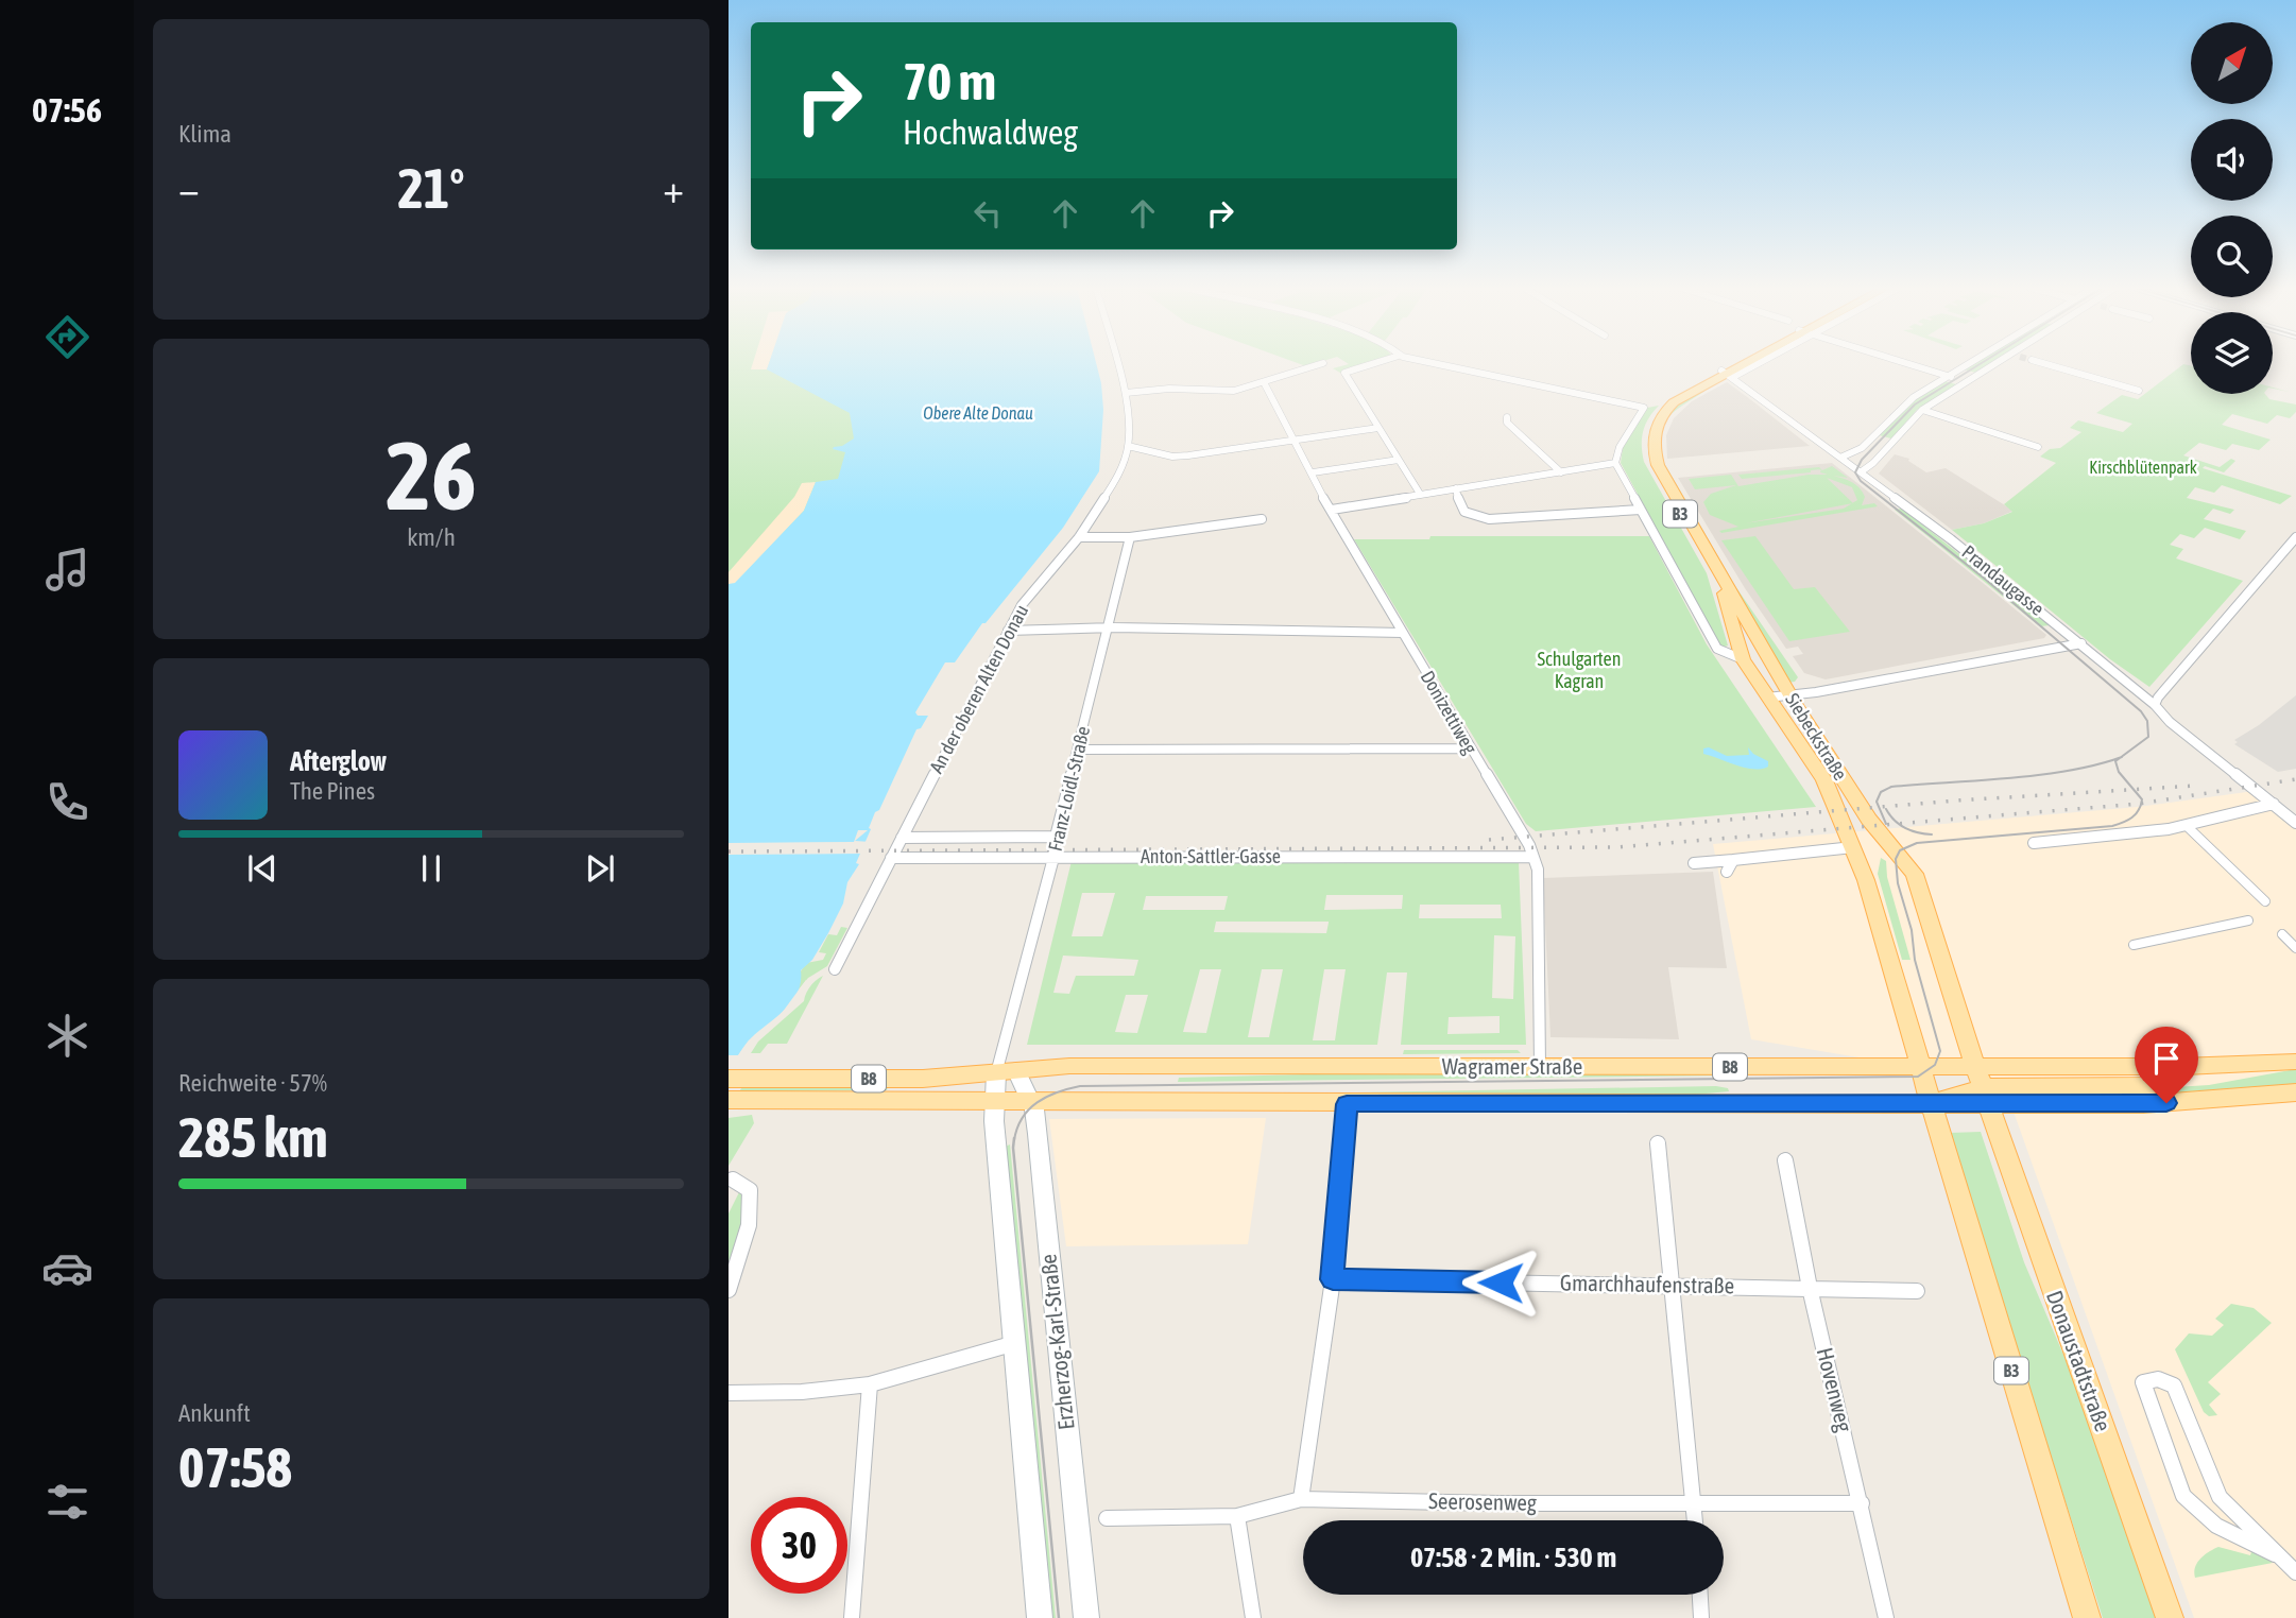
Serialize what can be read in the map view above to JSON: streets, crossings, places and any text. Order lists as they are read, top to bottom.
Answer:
{
  "streets": {
    "main road": [
      "B3",
      "Siebeckstraße",
      "Wagramer Straße",
      "B8",
      "Erzherzog-Karl-Straße",
      "Donaustadtstraße"
    ],
    "street": [
      "Prandaugasse",
      "An der oberen Alten Donau",
      "Donizettiweg",
      "Franz-Loidl-Straße",
      "Anton-Sattler-Gasse",
      "Gmarchhaufenstraße",
      "Hovenweg",
      "Seerosenweg"
    ]
  },
  "crossings": [
    ["B3", "Siebeckstraße"],
    ["B3", "Wagramer Straße"],
    ["B3", "Donaustadtstraße"],
    ["An der oberen Alten Donau", "Anton-Sattler-Gasse"],
    ["Donizettiweg", "Anton-Sattler-Gasse"],
    ["Donizettiweg", "Wagramer Straße"],
    ["Siebeckstraße", "Wagramer Straße"],
    ["Franz-Loidl-Straße", "Anton-Sattler-Gasse"],
    ["Franz-Loidl-Straße", "Wagramer Straße"],
    ["Franz-Loidl-Straße", "Erzherzog-Karl-Straße"],
    ["Wagramer Straße", "Erzherzog-Karl-Straße"],
    ["Wagramer Straße", "Donaustadtstraße"],
    ["Gmarchhaufenstraße", "Hovenweg"],
    ["Hovenweg", "Seerosenweg"]
  ],
  "water": ["Obere Alte Donau"],
  "parks": ["Kirschblütenpark", "Schulgarten Kagran"],
  "north": "top right",
  "page": {
    "tabs": "07:56",
    "tile": [
      "Klima",
      ["26", "km/h"],
      ["Reichweite · 57%", "285 km"],
      ["Ankunft", "07:58"]
    ],
    "turn": ["70 m", "Hochwaldweg"],
    "heat": ["−", "21°", "+"],
    "song": ["Afterglow", "The Pines"],
    "limit": "30",
    "trip": "07:58 · 2 Min. · 530 m"
  }
}
